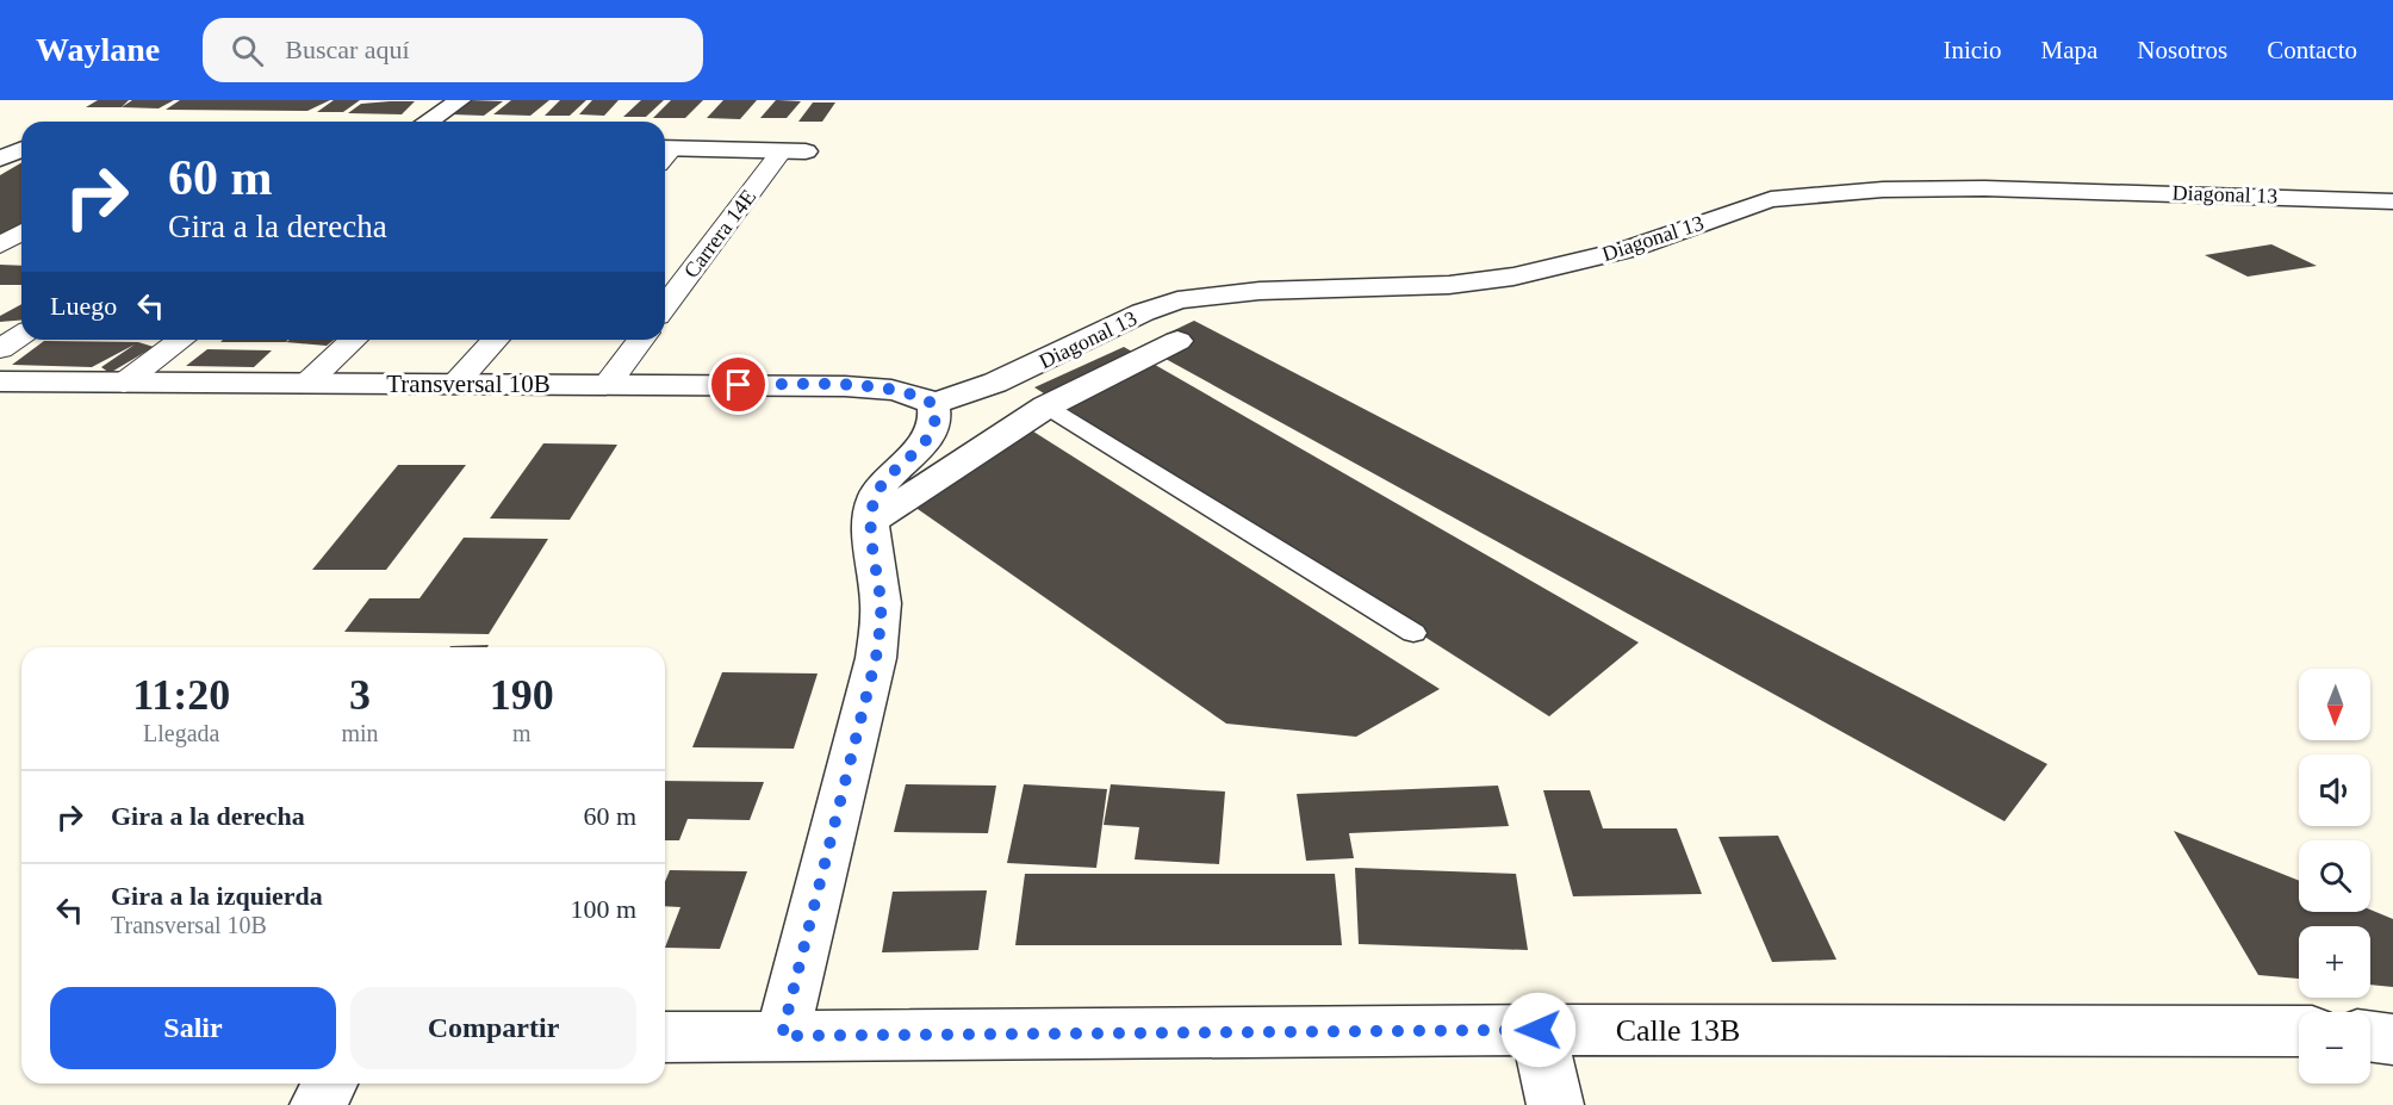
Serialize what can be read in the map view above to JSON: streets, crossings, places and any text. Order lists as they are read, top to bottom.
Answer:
{
  "streets": {
    "street": [
      "Diagonal 13",
      "Carrera 14E",
      "Transversal 10B",
      "Calle 13B"
    ]
  },
  "crossings": [
    ["Diagonal 13", "Transversal 10B"]
  ],
  "north": "bottom",
  "page": {
    "header": "Waylane",
    "search": "Buscar aquí",
    "nav": [
      "Inicio",
      "Mapa",
      "Nosotros",
      "Contacto"
    ],
    "turn": ["60 m", "Gira a la derecha"],
    "then": "Luego",
    "eta": [
      "11:20",
      "Llegada",
      "3",
      "min",
      "190",
      "m"
    ],
    "map_buttons": ["+", "−"],
    "list": [
      {
        "name": "Gira a la derecha",
        "value": "60 m"
      },
      {
        "name": "Gira a la izquierda",
        "note": "Transversal 10B",
        "value": "100 m"
      }
    ],
    "buttons": ["Salir", "Compartir"]
  }
}
